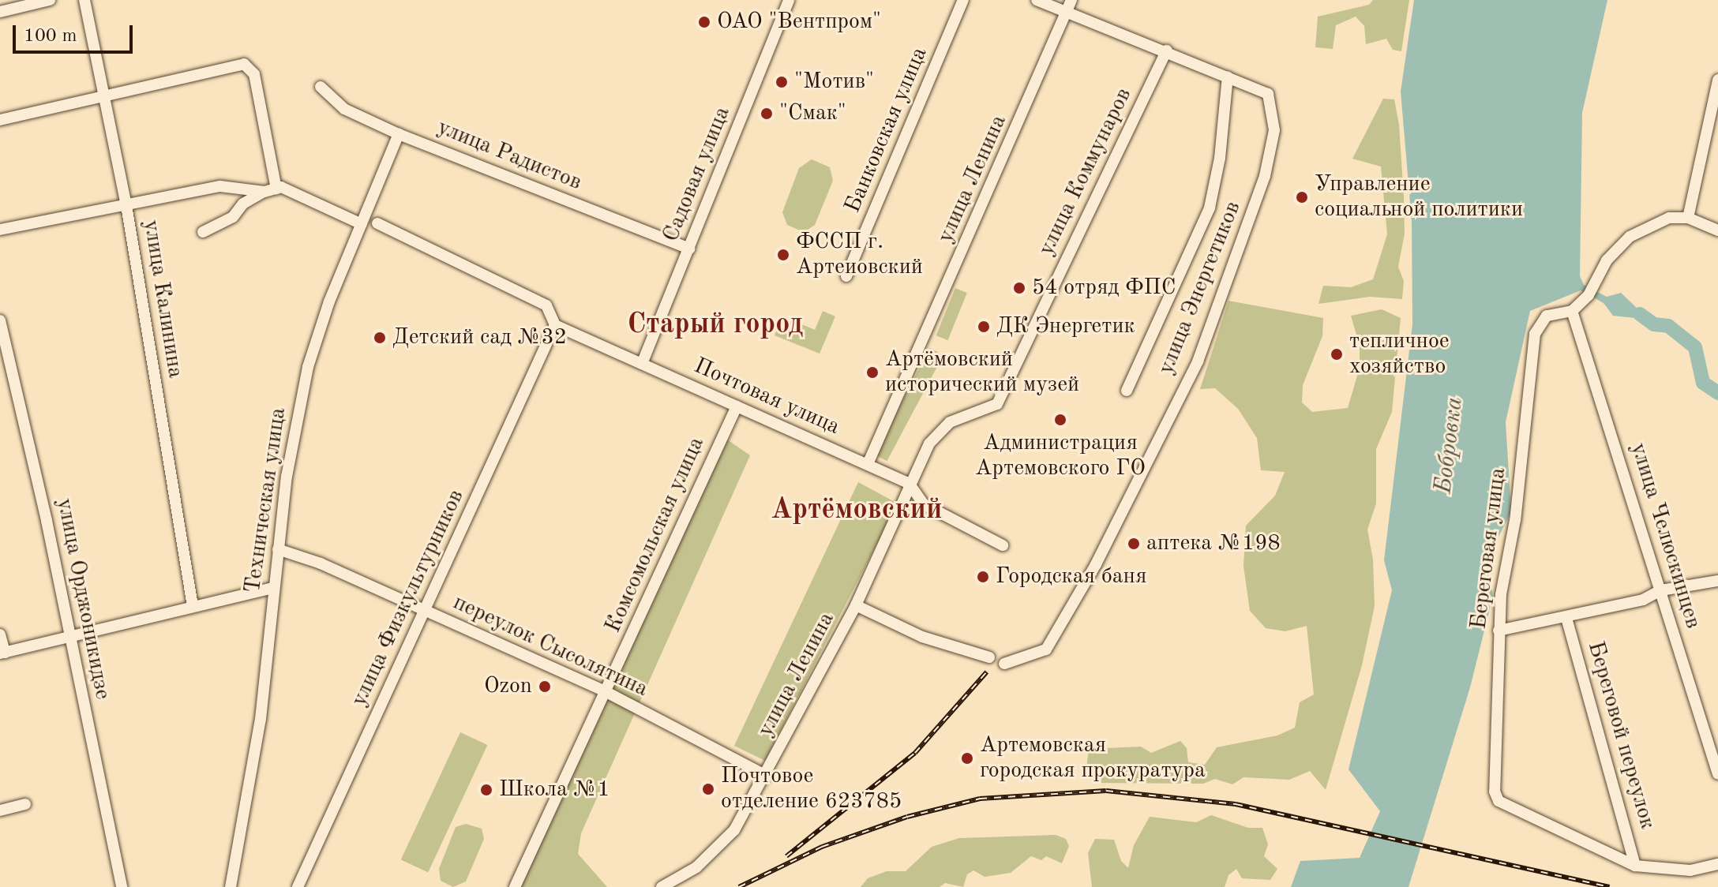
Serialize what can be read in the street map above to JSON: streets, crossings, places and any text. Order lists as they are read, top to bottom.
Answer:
{
  "streets": {
    "street": [
      "Банковская улица",
      "улица Радистов",
      "улица Коммунаров",
      "Садовая улица",
      "улица Ленина",
      "улица Энергетиков",
      "улица Калинина",
      "Почтовая улица",
      "Техническая улица",
      "Комсомольская улица",
      "улица Челюскинцев",
      "Береговая улица",
      "улица Физкультурников",
      "улица Орджоникидзе",
      "переулок Сысолятина",
      "Береговой переулок"
    ]
  },
  "crossings": [
    ["улица Радистов", "Садовая улица"],
    ["улица Радистов", "Техническая улица"],
    ["улица Коммунаров", "улица Ленина"],
    ["улица Коммунаров", "Почтовая улица"],
    ["Садовая улица", "Почтовая улица"],
    ["улица Ленина", "Почтовая улица"],
    ["улица Ленина", "переулок Сысолятина"],
    ["Почтовая улица", "Комсомольская улица"],
    ["Почтовая улица", "улица Физкультурников"],
    ["Техническая улица", "переулок Сысолятина"],
    ["Комсомольская улица", "переулок Сысолятина"],
    ["улица Челюскинцев", "Береговая улица"],
    ["Береговая улица", "Береговой переулок"],
    ["улица Физкультурников", "переулок Сысолятина"]
  ],
  "districts": ["Старый город", "Артёмовский"],
  "water": ["Бобровка"],
  "places": [
    "ОАО \"Вентпром\"",
    "\"Мотив\"",
    "\"Смак\"",
    "Управление социальной политики",
    "ФССП г. Артеиовский",
    "54 отряд ФПС",
    "ДК Энергетик",
    "Детский сад №32",
    "тепличное хозяйство",
    "Артёмовский исторический музей",
    "Администрация Артемовского ГО",
    "аптека №198",
    "Городская баня",
    "Ozon",
    "Артемовская городская прокуратура",
    "Почтовое отделение 623785",
    "Школа №1"
  ],
  "scale_bar": "100 m"
}
